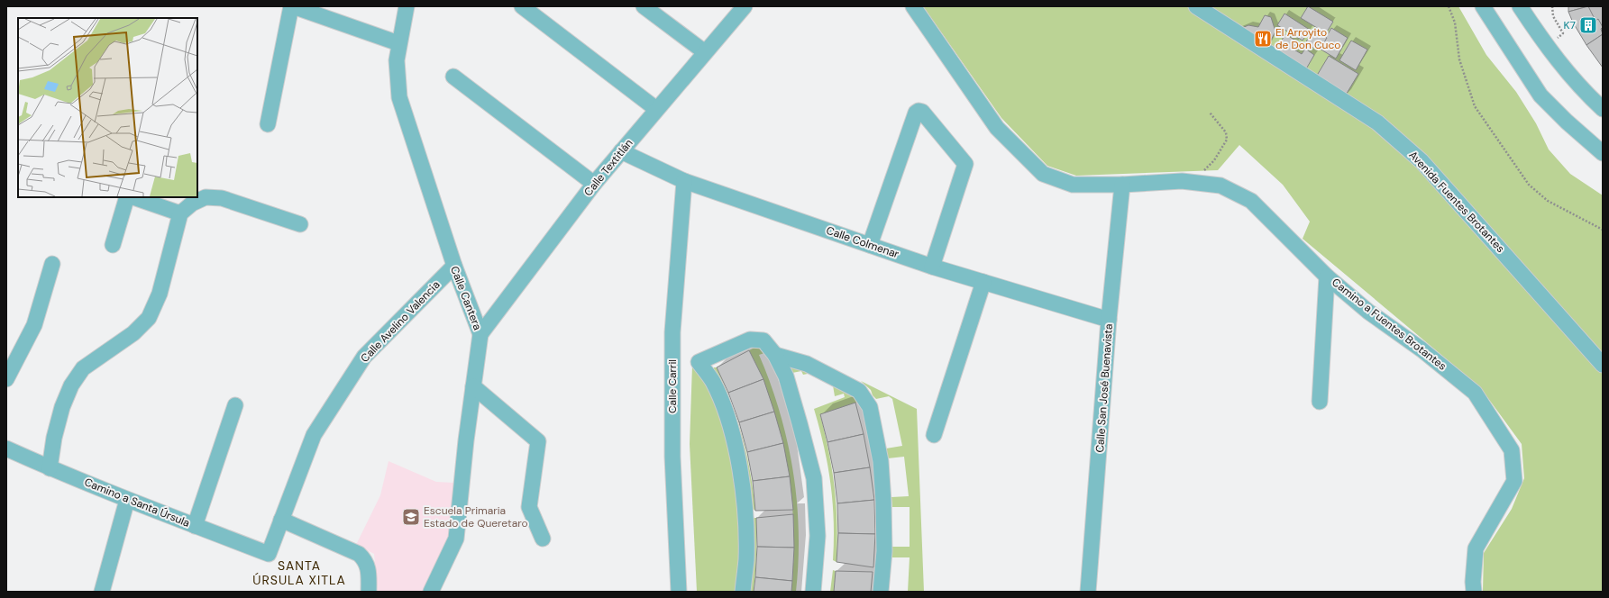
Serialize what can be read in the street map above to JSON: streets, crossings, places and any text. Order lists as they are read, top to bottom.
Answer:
{
  "streets": {
    "street": [
      "Calle Textitlán",
      "Avenida Fuentes Brotantes",
      "Calle Colmenar",
      "Calle Cantera",
      "Calle Avelino Valencia",
      "Camino a Fuentes Brotantes",
      "Calle Carril",
      "Calle San José Buenavista",
      "Camino a Santa Úrsula"
    ]
  },
  "crossings": [
    ["Calle Textitlán", "Calle Colmenar"],
    ["Calle Textitlán", "Calle Cantera"],
    ["Calle Colmenar", "Calle Carril"],
    ["Calle Colmenar", "Calle San José Buenavista"],
    ["Calle Cantera", "Calle Avelino Valencia"],
    ["Calle Avelino Valencia", "Camino a Santa Úrsula"],
    ["Camino a Fuentes Brotantes", "Calle San José Buenavista"]
  ],
  "districts": ["SANTA ÚRSULA XITLA"],
  "places": {
    "building": ["K7"],
    "restaurant": ["El Arroyito de Don Cuco"],
    "school or university": ["Escuela Primaria Estado de Queretaro"]
  }
}
